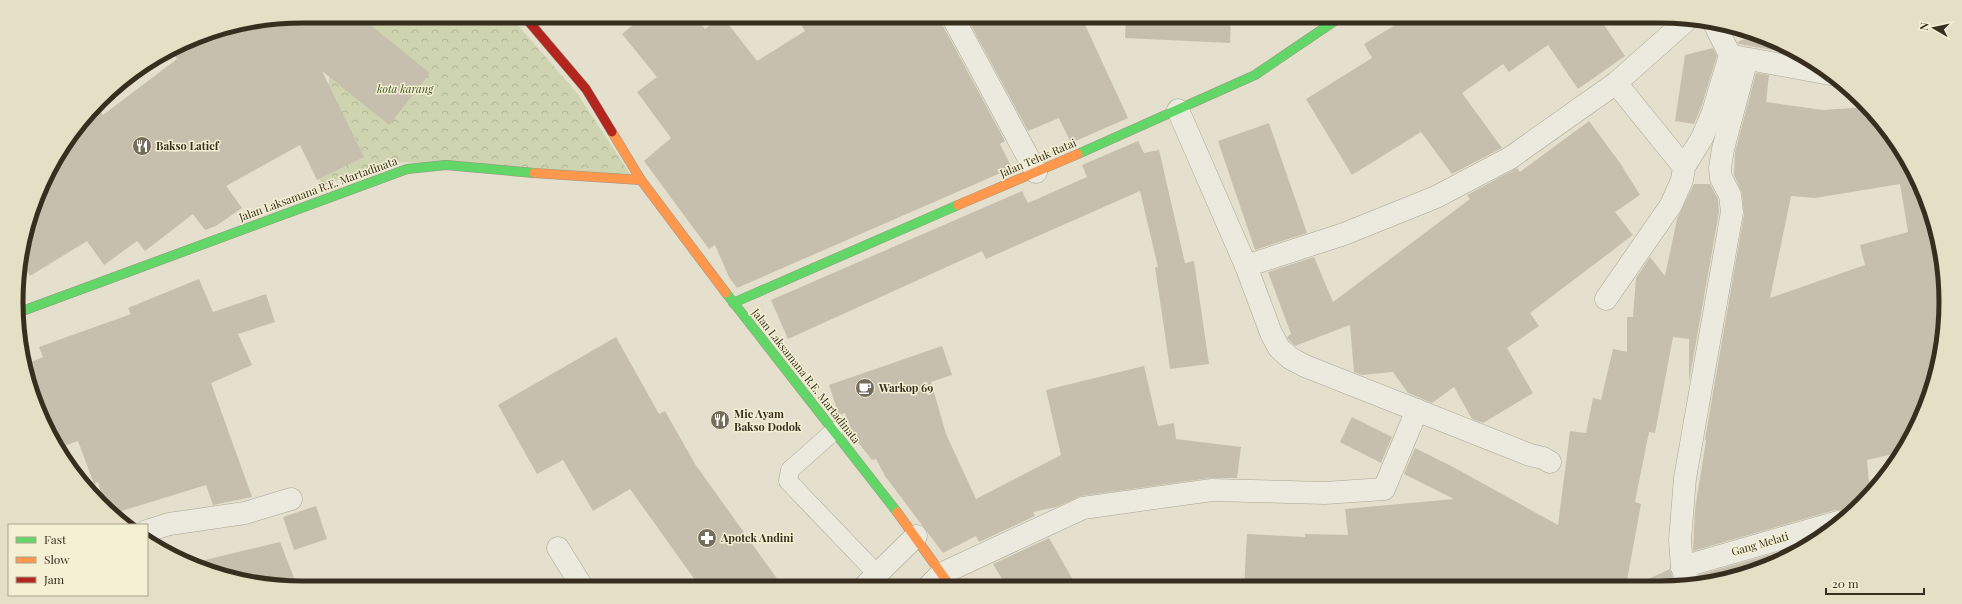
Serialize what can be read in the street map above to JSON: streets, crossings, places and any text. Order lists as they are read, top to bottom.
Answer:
{
  "streets": {
    "street": ["Jalan Teluk Ratai", "Jalan Laksamana R.E. Martadinata", "Gang Melati"]
  },
  "crossings": [
    ["Jalan Teluk Ratai", "Jalan Laksamana R.E. Martadinata"]
  ],
  "parks": ["kota karang"],
  "places": {
    "restaurant": ["Bakso Latief", "Mie Ayam Bakso Dodok"],
    "cafe": ["Warkop 69"],
    "pharmacy": ["Apotek Andini"]
  },
  "legend": ["Fast", "Slow", "Jam"],
  "scale_bar": "20 m",
  "north": "left"
}
